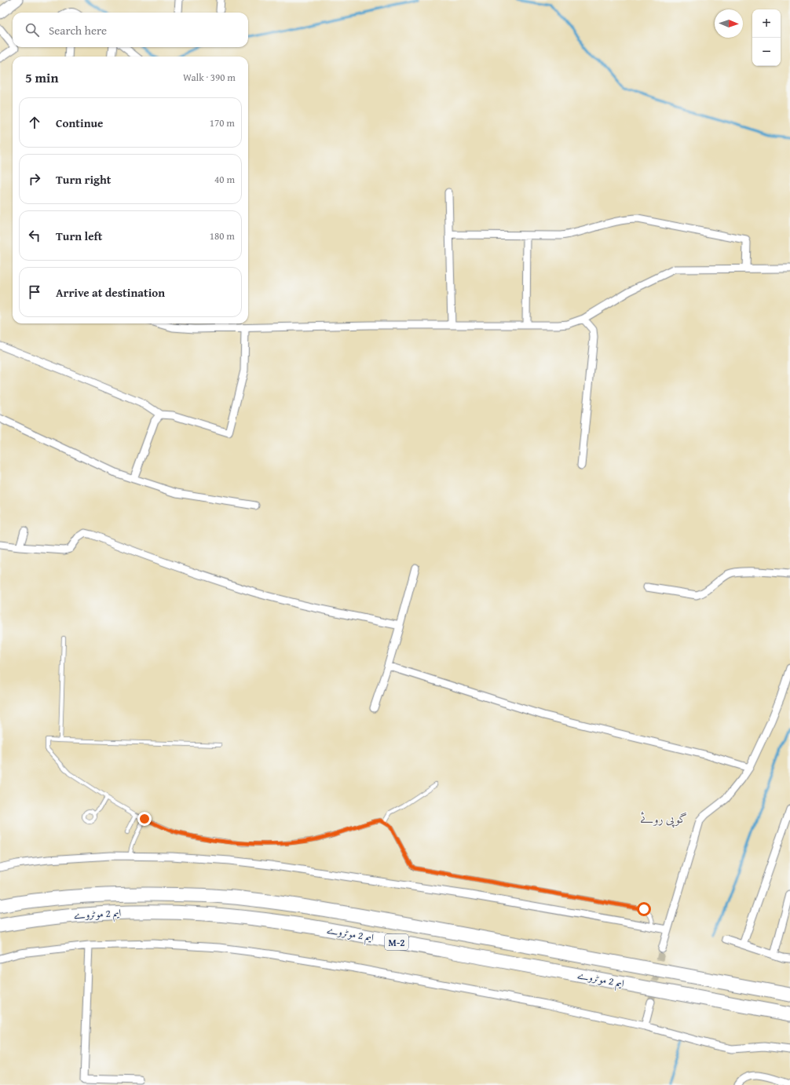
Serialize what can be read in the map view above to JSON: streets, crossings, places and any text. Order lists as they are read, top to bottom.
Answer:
{
  "streets": {
    "highway": ["ایم 2 موٹروے", "M-2"]
  },
  "districts": ["گوپی روئے"],
  "north": "right",
  "page": {
    "map_buttons": ["+", "−"],
    "search": "Search here",
    "heading": ["5 min", "Walk · 390 m"],
    "list": [
      ["Continue", "170 m"],
      ["Turn right", "40 m"],
      ["Turn left", "180 m"],
      "Arrive at destination"
    ]
  }
}
